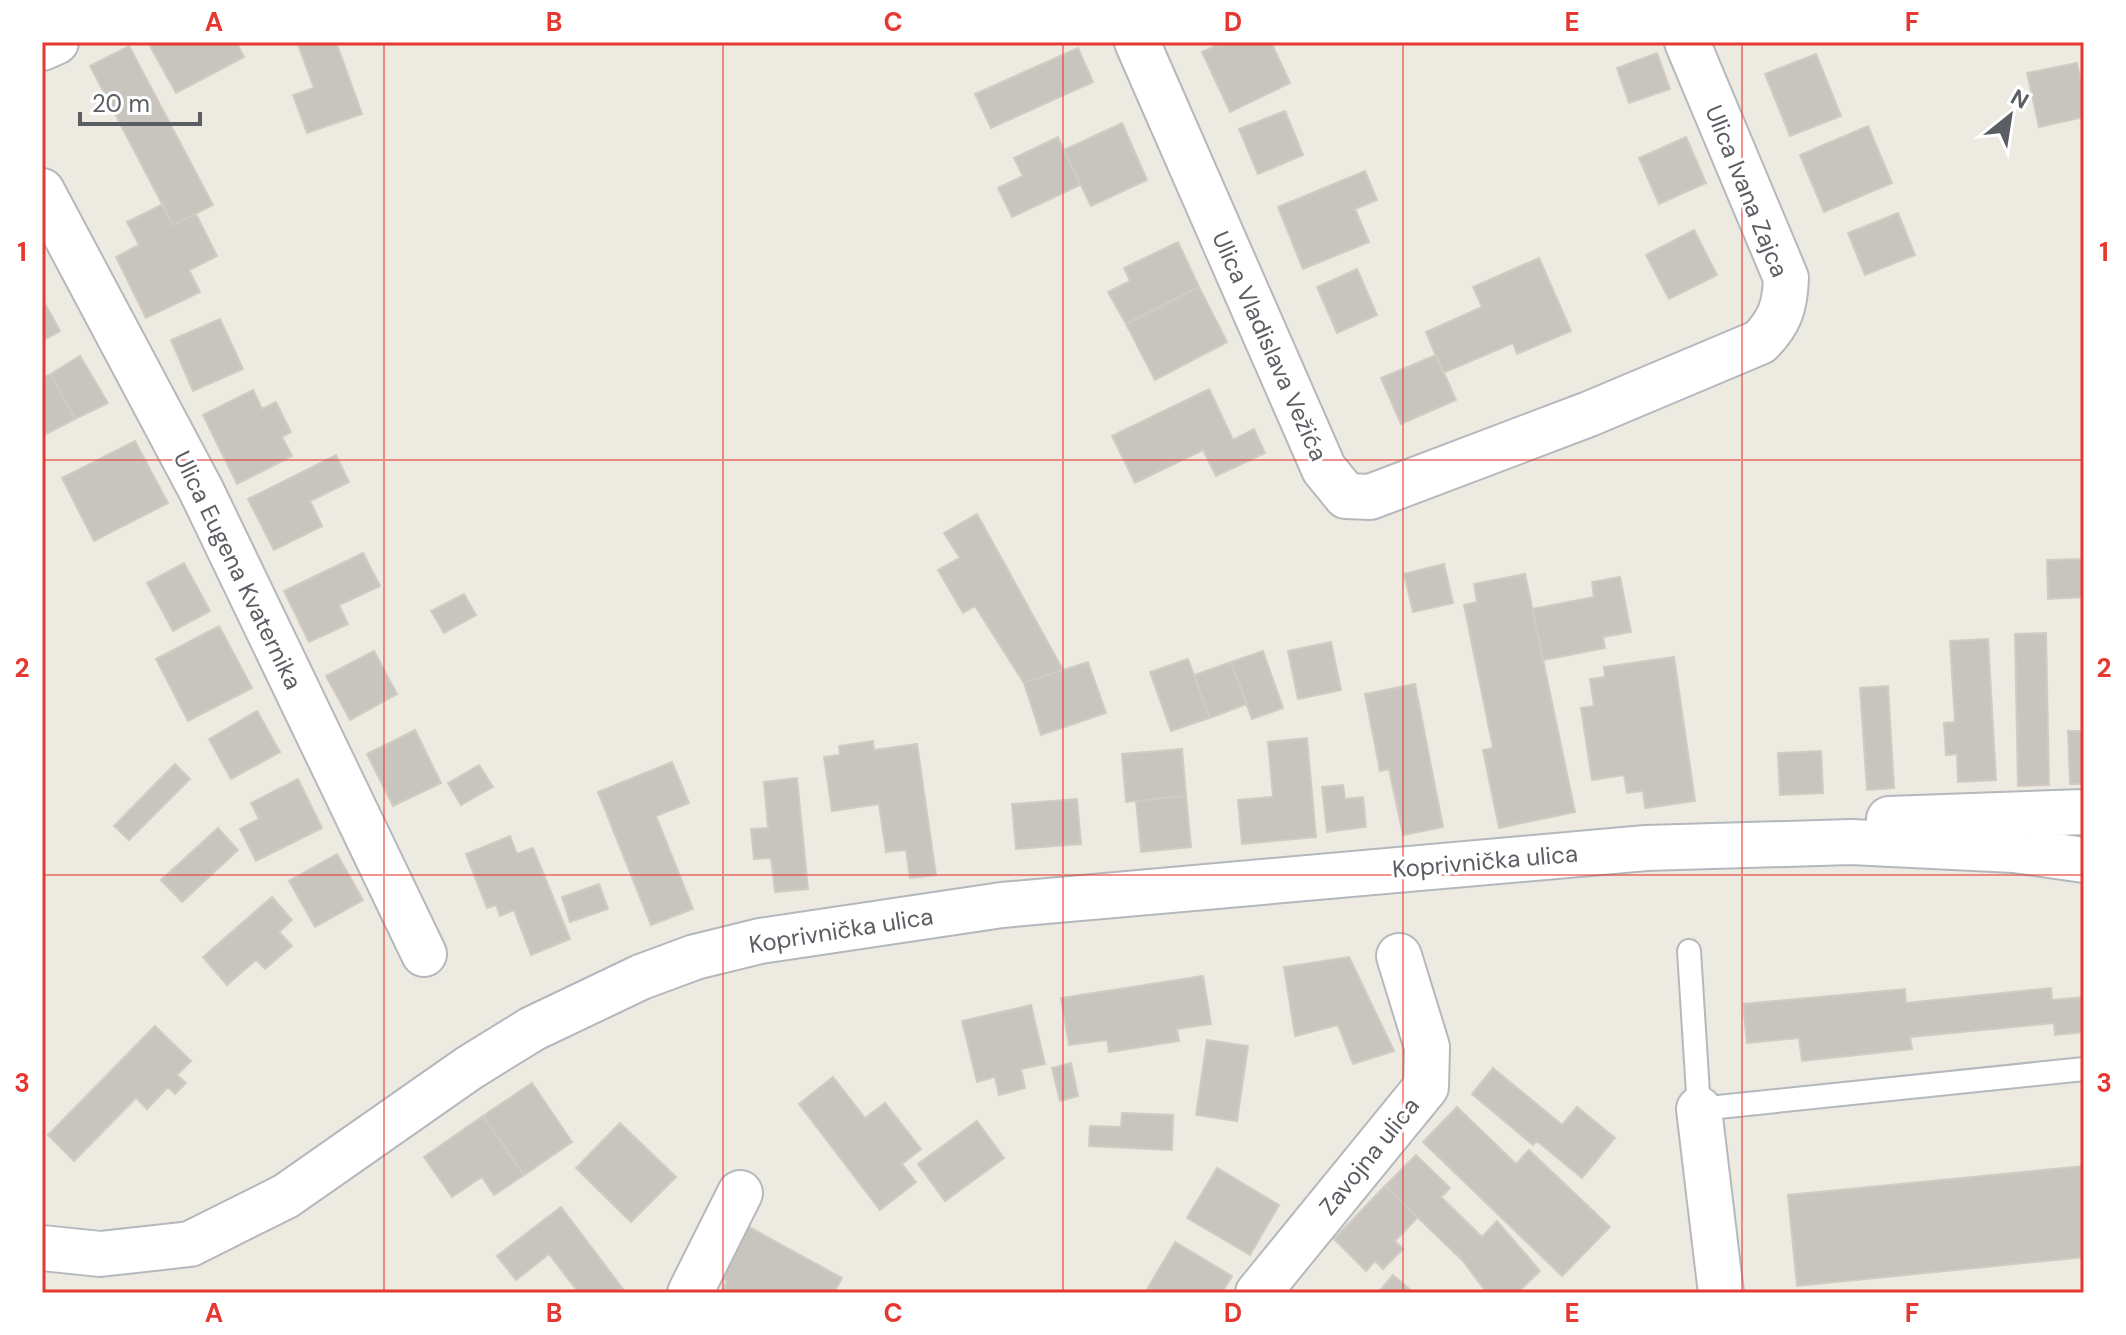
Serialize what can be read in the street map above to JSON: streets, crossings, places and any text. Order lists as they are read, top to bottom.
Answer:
{
  "streets": {
    "street": [
      "Ulica Ivana Zajca",
      "Ulica Vladislava Vežića",
      "Ulica Eugena Kvaternika",
      "Koprivnička ulica",
      "Zavojna ulica"
    ]
  },
  "crossings": [
    ["Ulica Ivana Zajca", "Ulica Vladislava Vežića"]
  ],
  "scale_bar": "20 m",
  "north": "top right",
  "grid": {
    "columns": [
      "A",
      "B",
      "C",
      "D",
      "E",
      "F"
    ],
    "rows": ["1", "2", "3"]
  }
}
